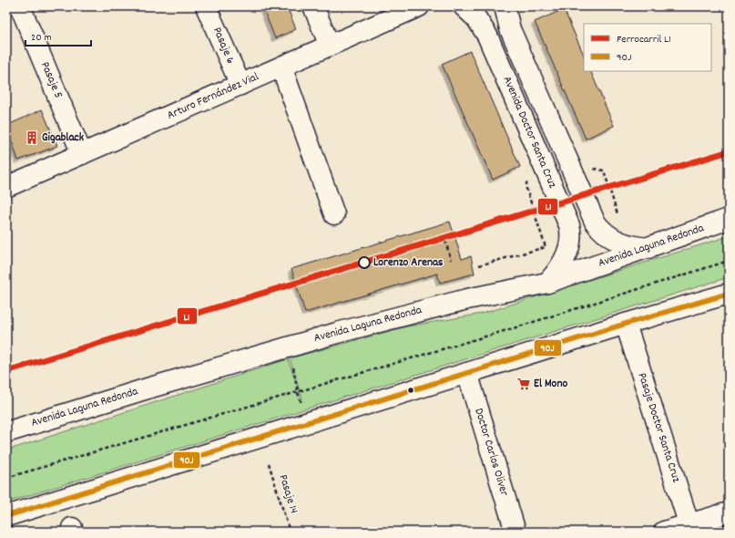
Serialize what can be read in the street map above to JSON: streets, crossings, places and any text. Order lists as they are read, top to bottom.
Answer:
{
  "streets": {
    "street": [
      "Pasaje 6",
      "Pasaje 5",
      "Arturo Fernández Vial",
      "Avenida Doctor Santa Cruz",
      "Avenida Laguna Redonda",
      "Pasaje Doctor Santa Cruz",
      "Doctor Carlos Oliver"
    ],
    "path": ["Pasaje 14"]
  },
  "crossings": [
    ["Pasaje 6", "Arturo Fernández Vial"],
    ["Pasaje 5", "Arturo Fernández Vial"],
    ["Avenida Doctor Santa Cruz", "Avenida Laguna Redonda"]
  ],
  "places": {
    "building": ["Gigablack"],
    "other": ["Lorenzo Arenas"],
    "supermarket": ["El Mono"]
  },
  "lines": ["rail line L1", "transit line 90J"],
  "legend": ["Ferrocarril L1", "90J"],
  "scale_bar": "20 m"
}
